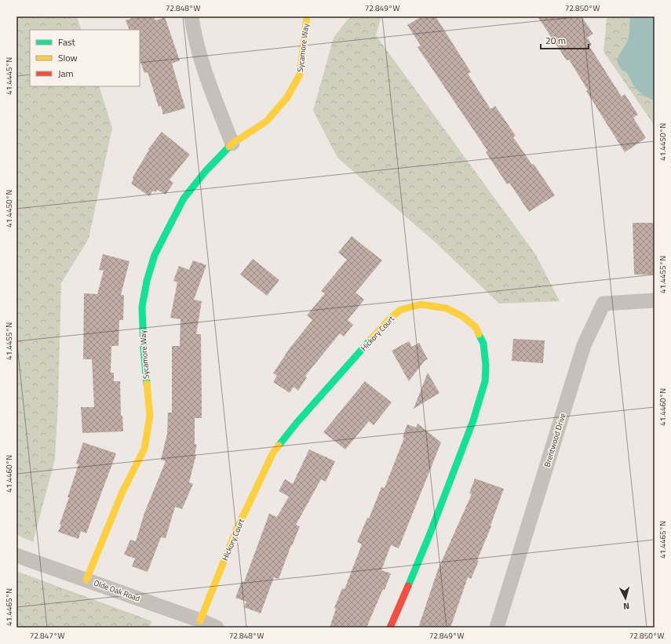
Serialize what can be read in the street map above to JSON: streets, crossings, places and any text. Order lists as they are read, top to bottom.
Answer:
{
  "streets": {
    "street": [
      "Sycamore Way",
      "Hickory Court",
      "Brentwood Drive",
      "Olde Oak Road"
    ]
  },
  "crossings": [
    ["Sycamore Way", "Olde Oak Road"],
    ["Hickory Court", "Olde Oak Road"]
  ],
  "legend": ["Fast", "Slow", "Jam"],
  "scale_bar": "20 m",
  "north": "bottom",
  "coordinates": [
    "72.848°W",
    "72.849°W",
    "72.850°W",
    "41.4445°N",
    "41.4450°N",
    "41.4455°N",
    "41.4460°N",
    "41.4465°N",
    "72.847°W"
  ]
}
